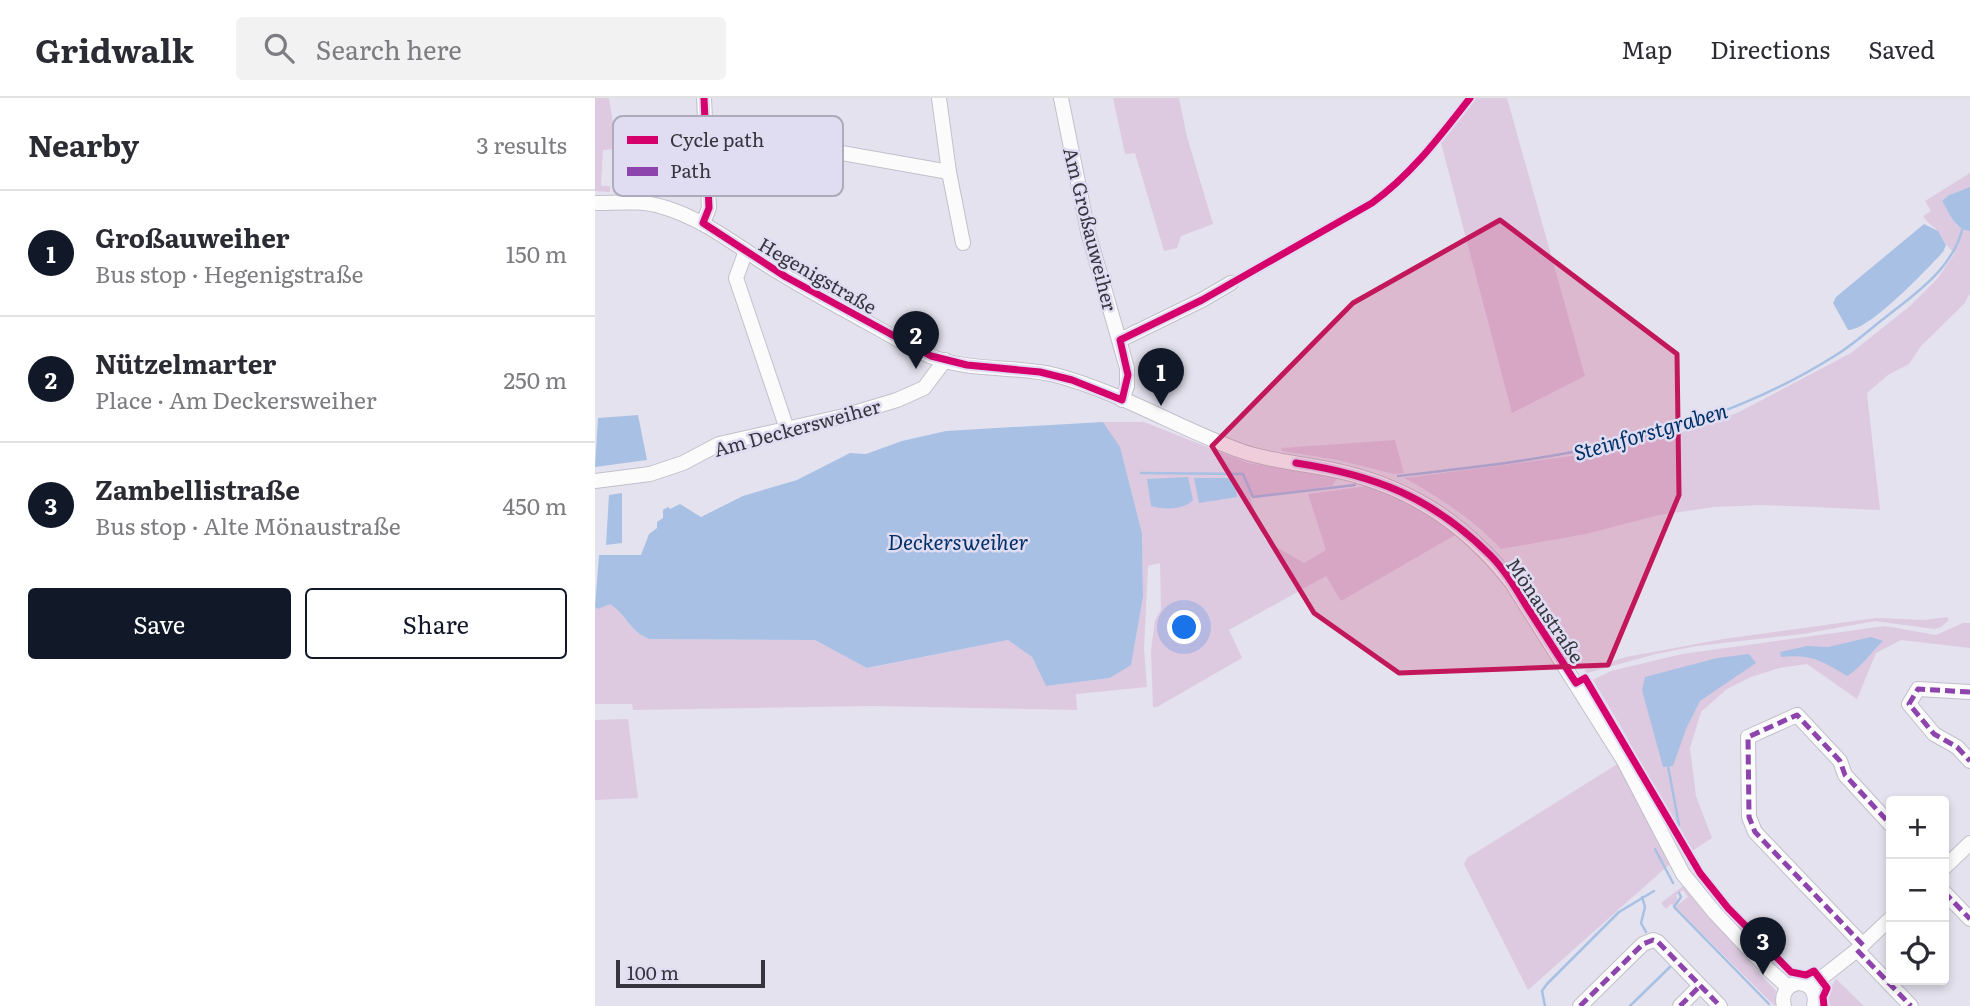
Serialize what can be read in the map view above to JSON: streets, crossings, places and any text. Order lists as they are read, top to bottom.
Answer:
{
  "streets": {
    "street": [
      "Am Großauweiher",
      "Hegenigstraße",
      "Am Deckersweiher",
      "Mönaustraße"
    ]
  },
  "crossings": [
    ["Am Großauweiher", "Hegenigstraße"],
    ["Hegenigstraße", "Am Deckersweiher"],
    ["Hegenigstraße", "Mönaustraße"]
  ],
  "water": ["Steinforstgraben", "Deckersweiher"],
  "legend": ["Cycle path", "Path"],
  "scale_bar": "100 m",
  "page": {
    "header": "Gridwalk",
    "search": "Search here",
    "nav": ["Map", "Directions", "Saved"],
    "heading": ["Nearby", "3 results"],
    "list": [
      {
        "mark": "1",
        "name": "Großauweiher",
        "note": "Bus stop · Hegenigstraße",
        "value": "150 m"
      },
      {
        "mark": "2",
        "name": "Nützelmarter",
        "note": "Place · Am Deckersweiher",
        "value": "250 m"
      },
      {
        "mark": "3",
        "name": "Zambellistraße",
        "note": "Bus stop · Alte Mönaustraße",
        "value": "450 m"
      }
    ],
    "pins": ["2", "1", "3"],
    "buttons": ["Save", "Share"],
    "map_buttons": ["+", "−"],
    "scale": "100 m"
  }
}
